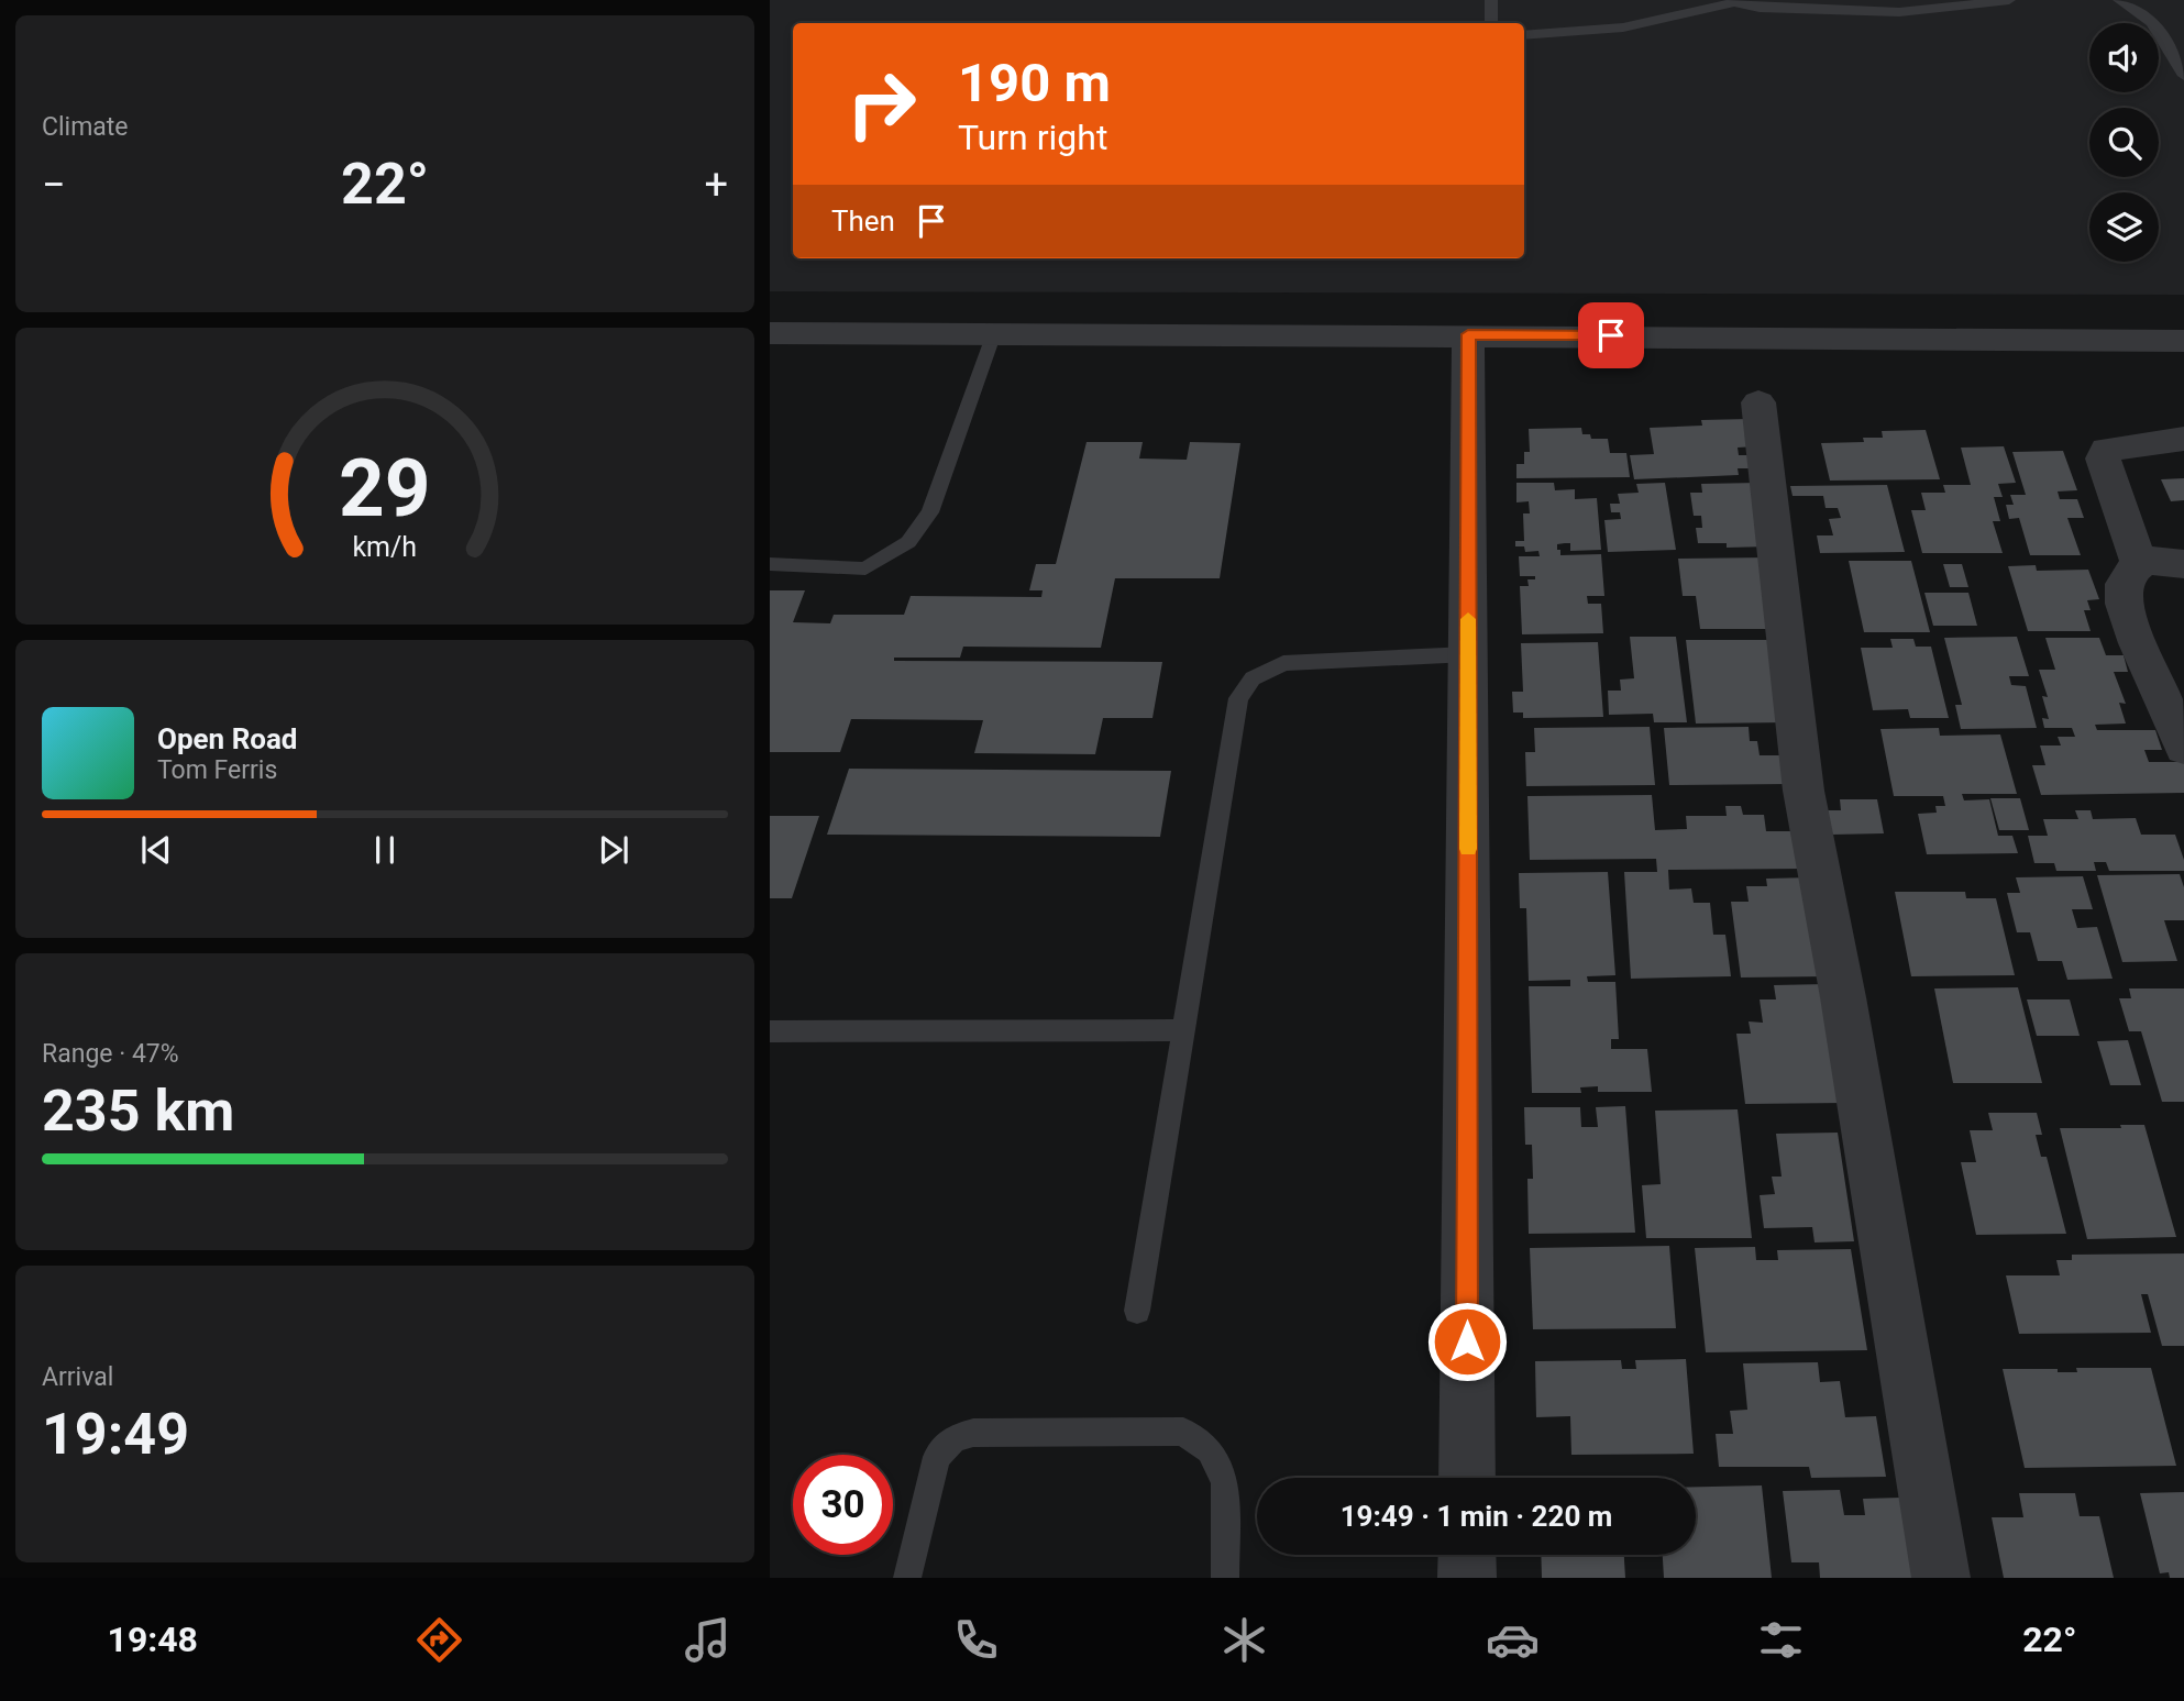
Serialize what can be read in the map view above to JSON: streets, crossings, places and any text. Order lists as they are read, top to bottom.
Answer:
{
  "page": {
    "tile": [
      "Climate",
      ["Range · 47%", "235 km"],
      ["Arrival", "19:49"]
    ],
    "turn": ["190 m", "Turn right"],
    "heat": ["−", "22°", "+"],
    "then": "Then",
    "song": ["Open Road", "Tom Ferris"],
    "limit": "30",
    "trip": "19:49 · 1 min · 220 m",
    "tabs": ["19:48", "22°"],
    "gauge": ["29", "km/h"]
  }
}
